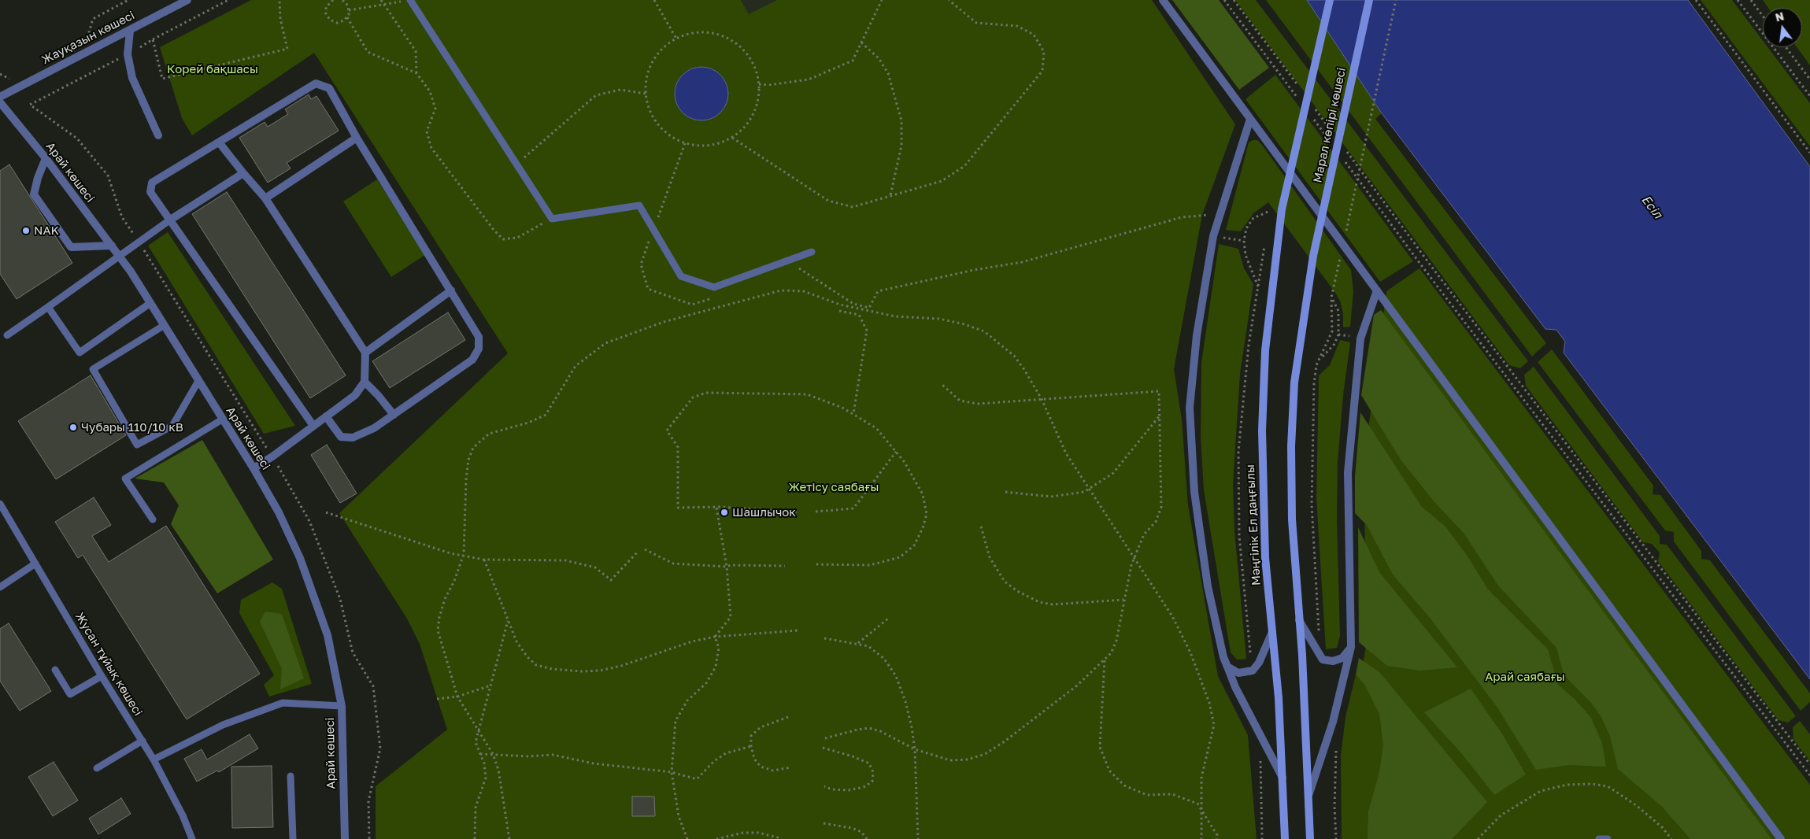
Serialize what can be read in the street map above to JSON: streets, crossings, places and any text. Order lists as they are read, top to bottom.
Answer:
{
  "streets": {
    "main road": ["Марал көпірі көшесі", "Мәңгілік Ел даңғылы"],
    "street": ["Жауқазын көшесі", "Арай көшесі"],
    "lane": ["Жусан тұйық көшесі"]
  },
  "water": ["Есіл"],
  "parks": ["Корей бақшасы", "Жетісу саябағы", "Арай саябағы"],
  "places": ["NAK", "Чубары 110/10 кВ", "Шашлычок"],
  "north": "top"
}
